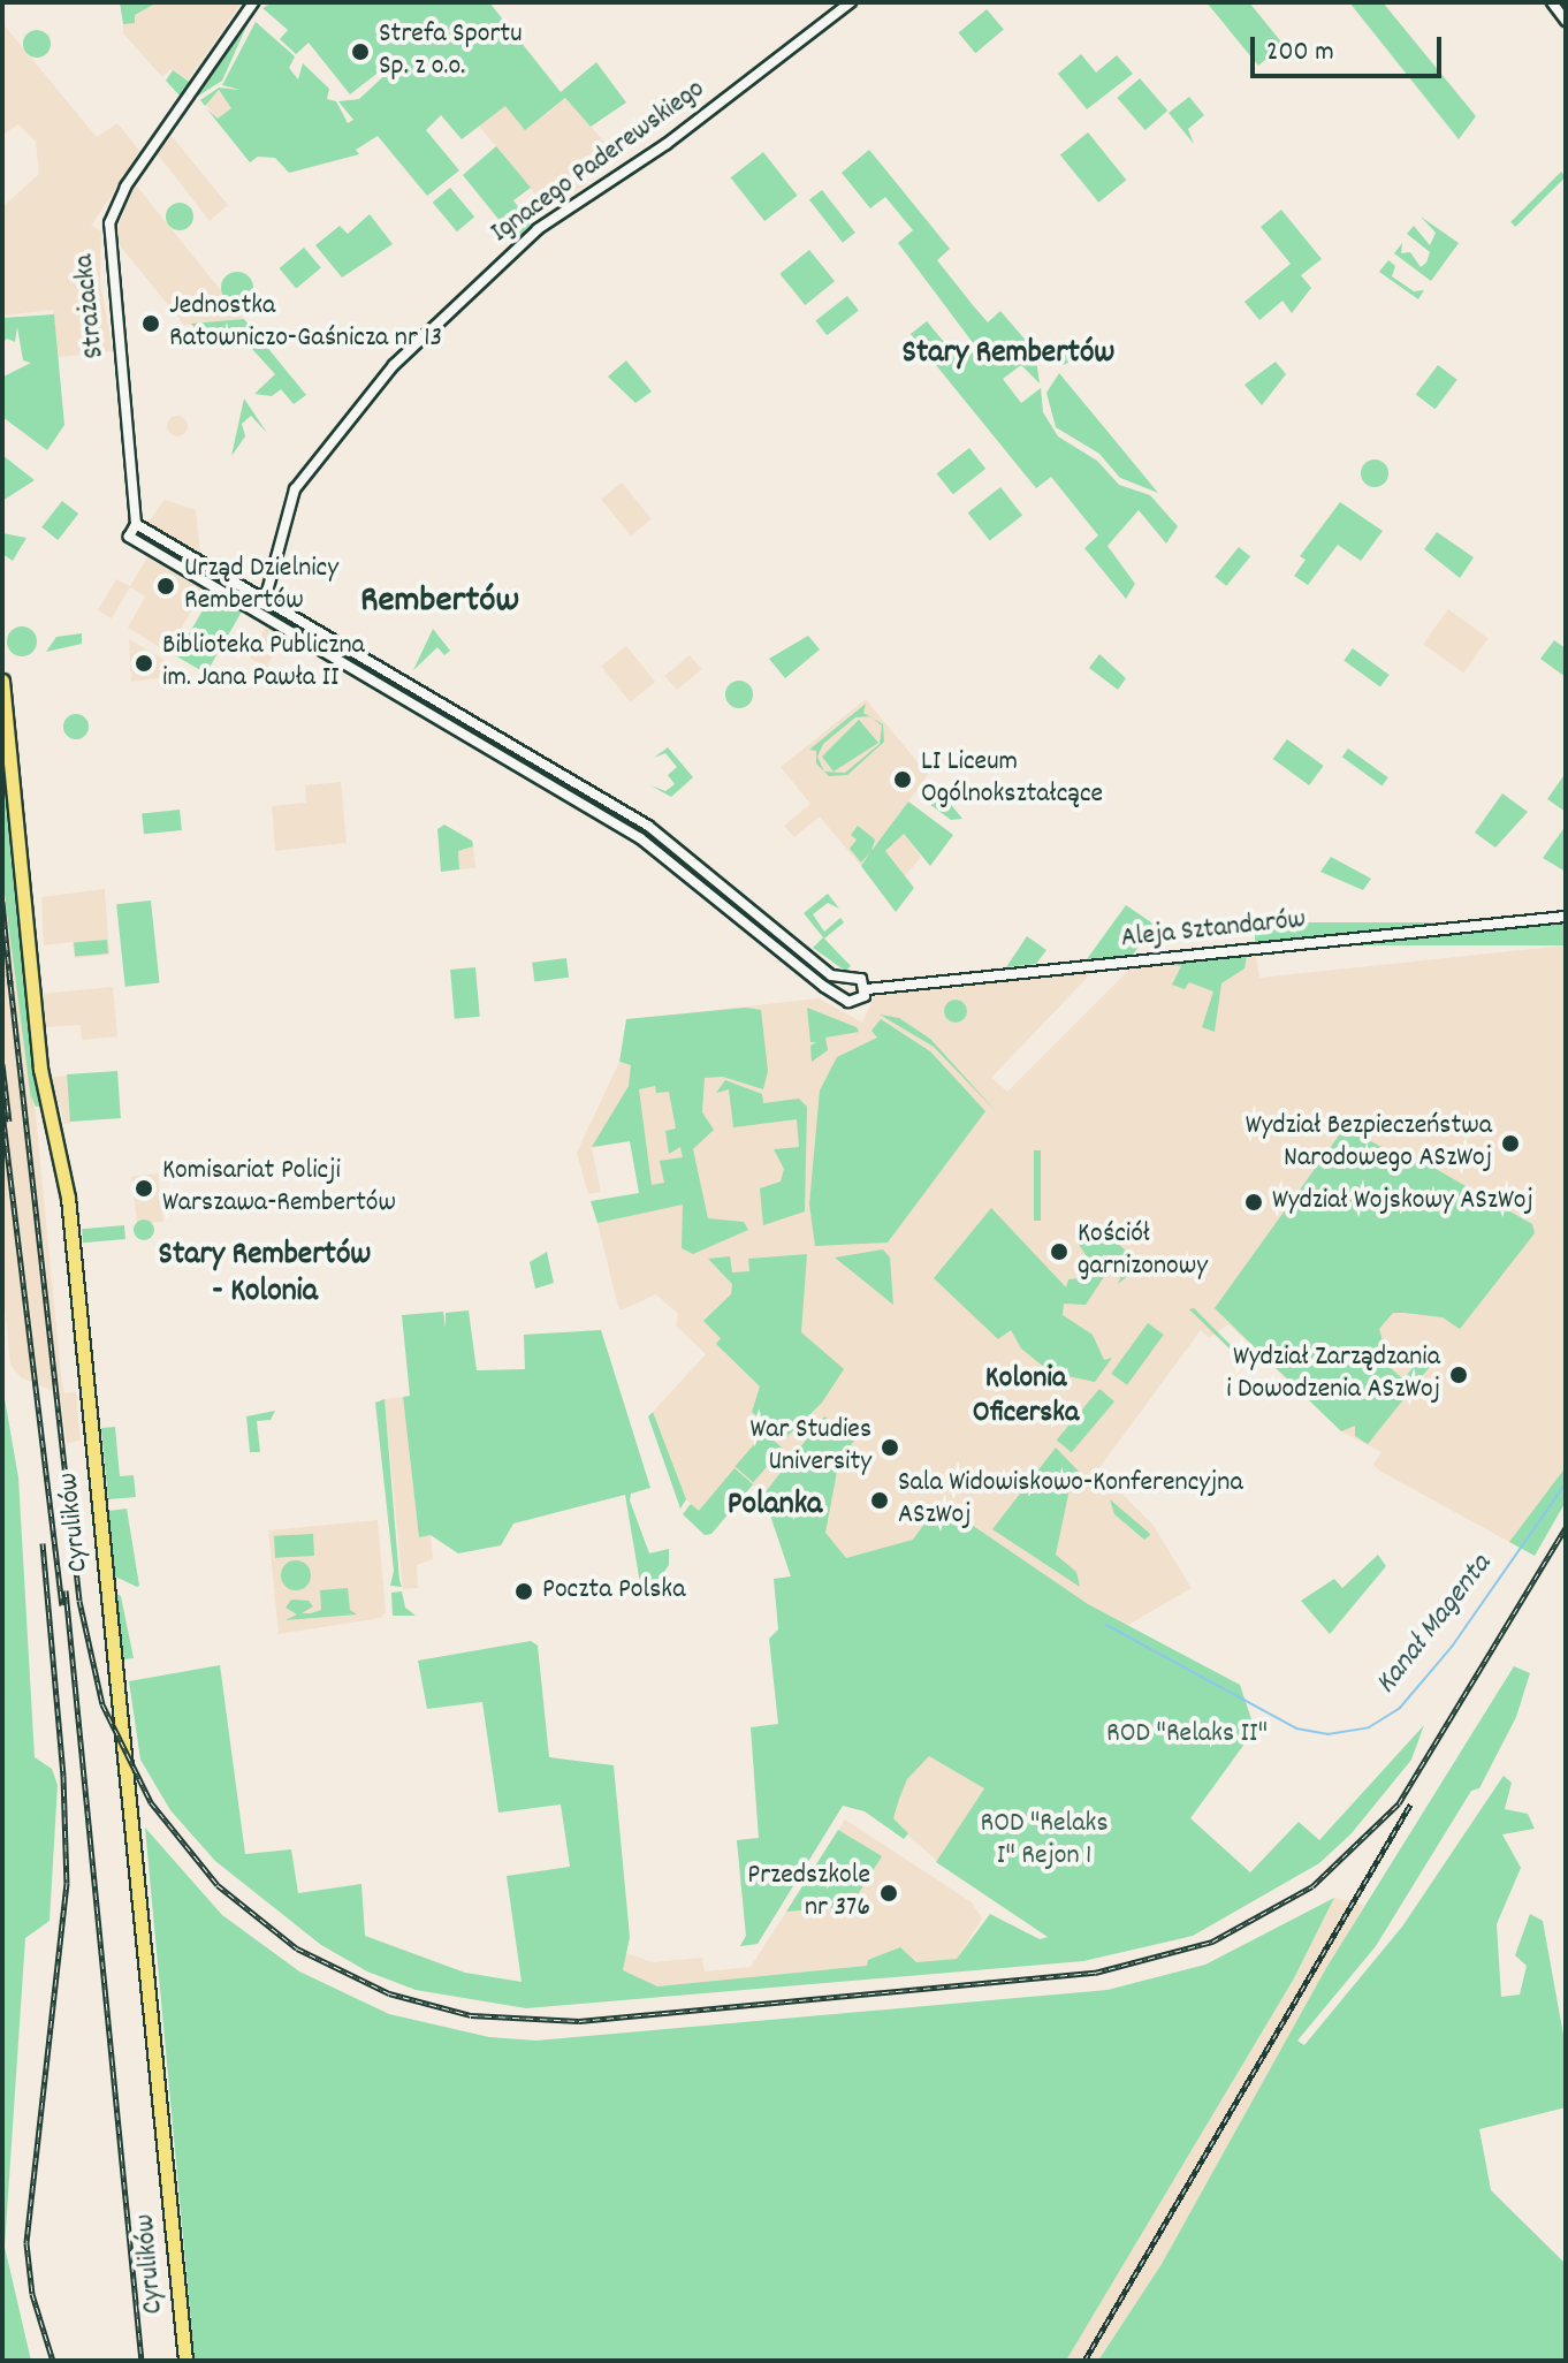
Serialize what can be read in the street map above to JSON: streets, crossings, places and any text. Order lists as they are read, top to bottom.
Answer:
{
  "streets": {
    "main road": ["Cyrulików"],
    "street": ["Ignacego Paderewskiego", "Strażacka", "Aleja Sztandarów"]
  },
  "districts": [
    "Stary Rembertów",
    "Rembertów",
    "Stary Rembertów - Kolonia",
    "Kolonia Oficerska",
    "Polanka"
  ],
  "water": ["Kanał Magenta"],
  "parks": ["ROD \"Relaks II\"", "ROD \"Relaks I\" Rejon 1"],
  "places": [
    "Strefa Sportu Sp. z o.o.",
    "Jednostka Ratowniczo-Gaśnicza nr 13",
    "Urząd Dzielnicy Rembertów",
    "Biblioteka Publiczna im. Jana Pawła II",
    "LI Liceum Ogólnokształcące",
    "Wydział Bezpieczeństwa Narodowego ASzWoj",
    "Komisariat Policji Warszawa-Rembertów",
    "Wydział Wojskowy ASzWoj",
    "Kościół garnizonowy",
    "Wydział Zarządzania i Dowodzenia ASzWoj",
    "War Studies University",
    "Sala Widowiskowo-Konferencyjna ASzWoj",
    "Poczta Polska",
    "Przedszkole nr 376"
  ],
  "scale_bar": "200 m"
}
